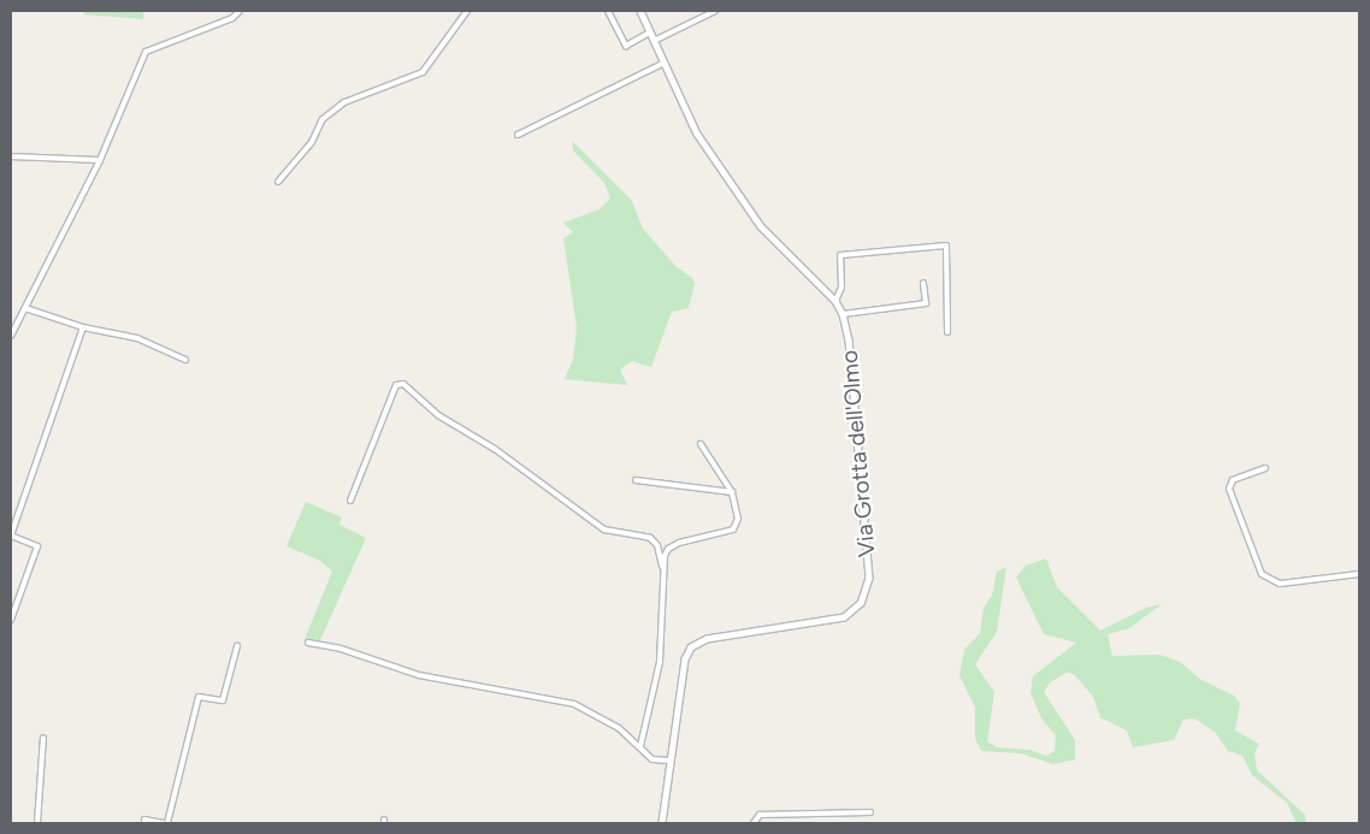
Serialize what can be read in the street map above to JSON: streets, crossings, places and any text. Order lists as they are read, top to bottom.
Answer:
{
  "streets": {
    "street": ["Via Grotta dell'Olmo"]
  }
}
